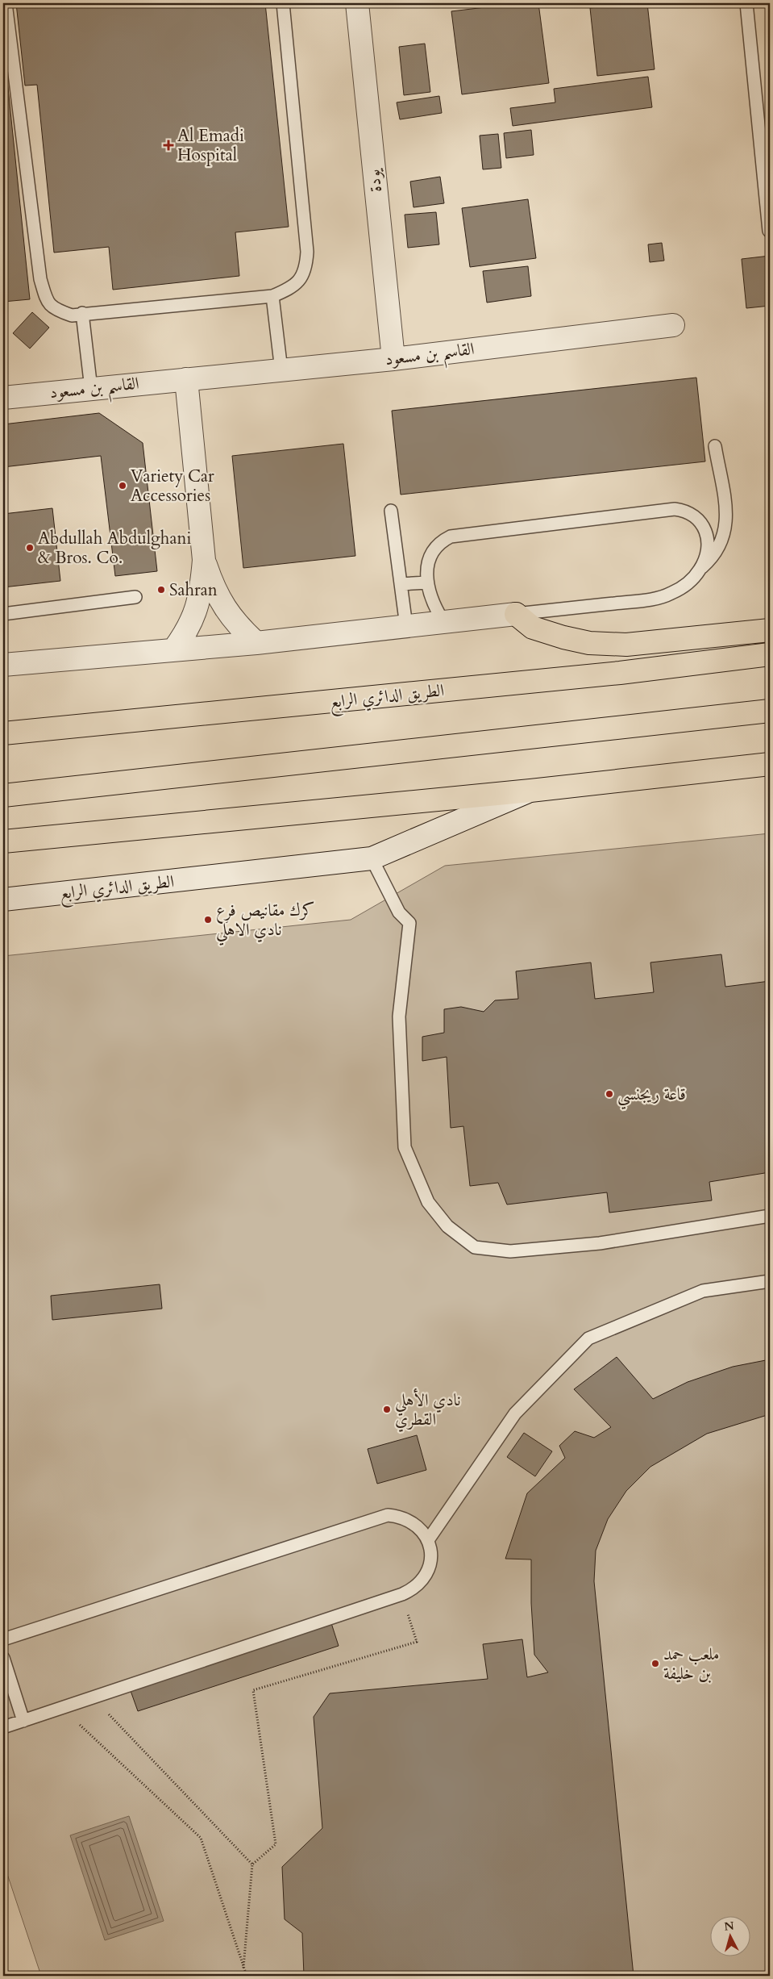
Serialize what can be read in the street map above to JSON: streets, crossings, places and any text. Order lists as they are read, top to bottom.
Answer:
{
  "streets": {
    "main road": ["الطريق الدائري الرابع"],
    "street": ["يودة", "القاسم بن مسعود"]
  },
  "crossings": [
    ["يودة", "القاسم بن مسعود"]
  ],
  "places": {
    "health": ["Al Emadi Hospital"],
    "other": [
      "Variety Car Accessories",
      "Abdullah Abdulghani & Bros. Co.",
      "Sahran",
      "كرك مقانيص فرع نادي الاهلي",
      "قاعة ريجنسي",
      "نادي الأهلي القطري",
      "ملعب حمد بن خليفة"
    ]
  },
  "north": "top"
}
